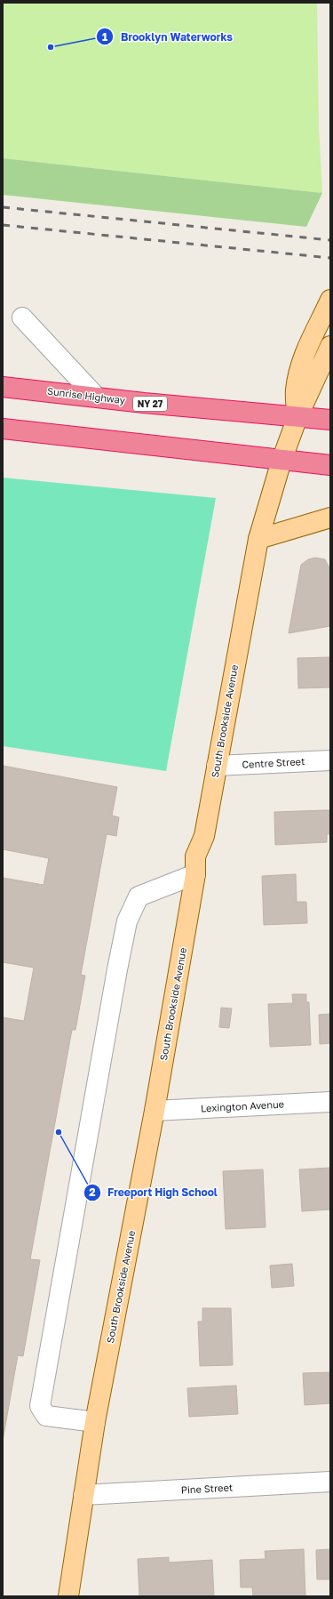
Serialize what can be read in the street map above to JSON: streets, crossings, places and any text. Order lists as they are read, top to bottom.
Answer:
{
  "streets": {
    "highway": ["Sunrise Highway", "NY 27"],
    "main road": ["South Brookside Avenue"],
    "street": ["Centre Street", "Lexington Avenue", "Pine Street"]
  },
  "crossings": [
    ["Sunrise Highway", "NY 27"],
    ["Sunrise Highway", "South Brookside Avenue"],
    ["NY 27", "South Brookside Avenue"],
    ["South Brookside Avenue", "Centre Street"],
    ["South Brookside Avenue", "Lexington Avenue"],
    ["South Brookside Avenue", "Pine Street"]
  ],
  "places": ["Brooklyn Waterworks", "Freeport High School"]
}
